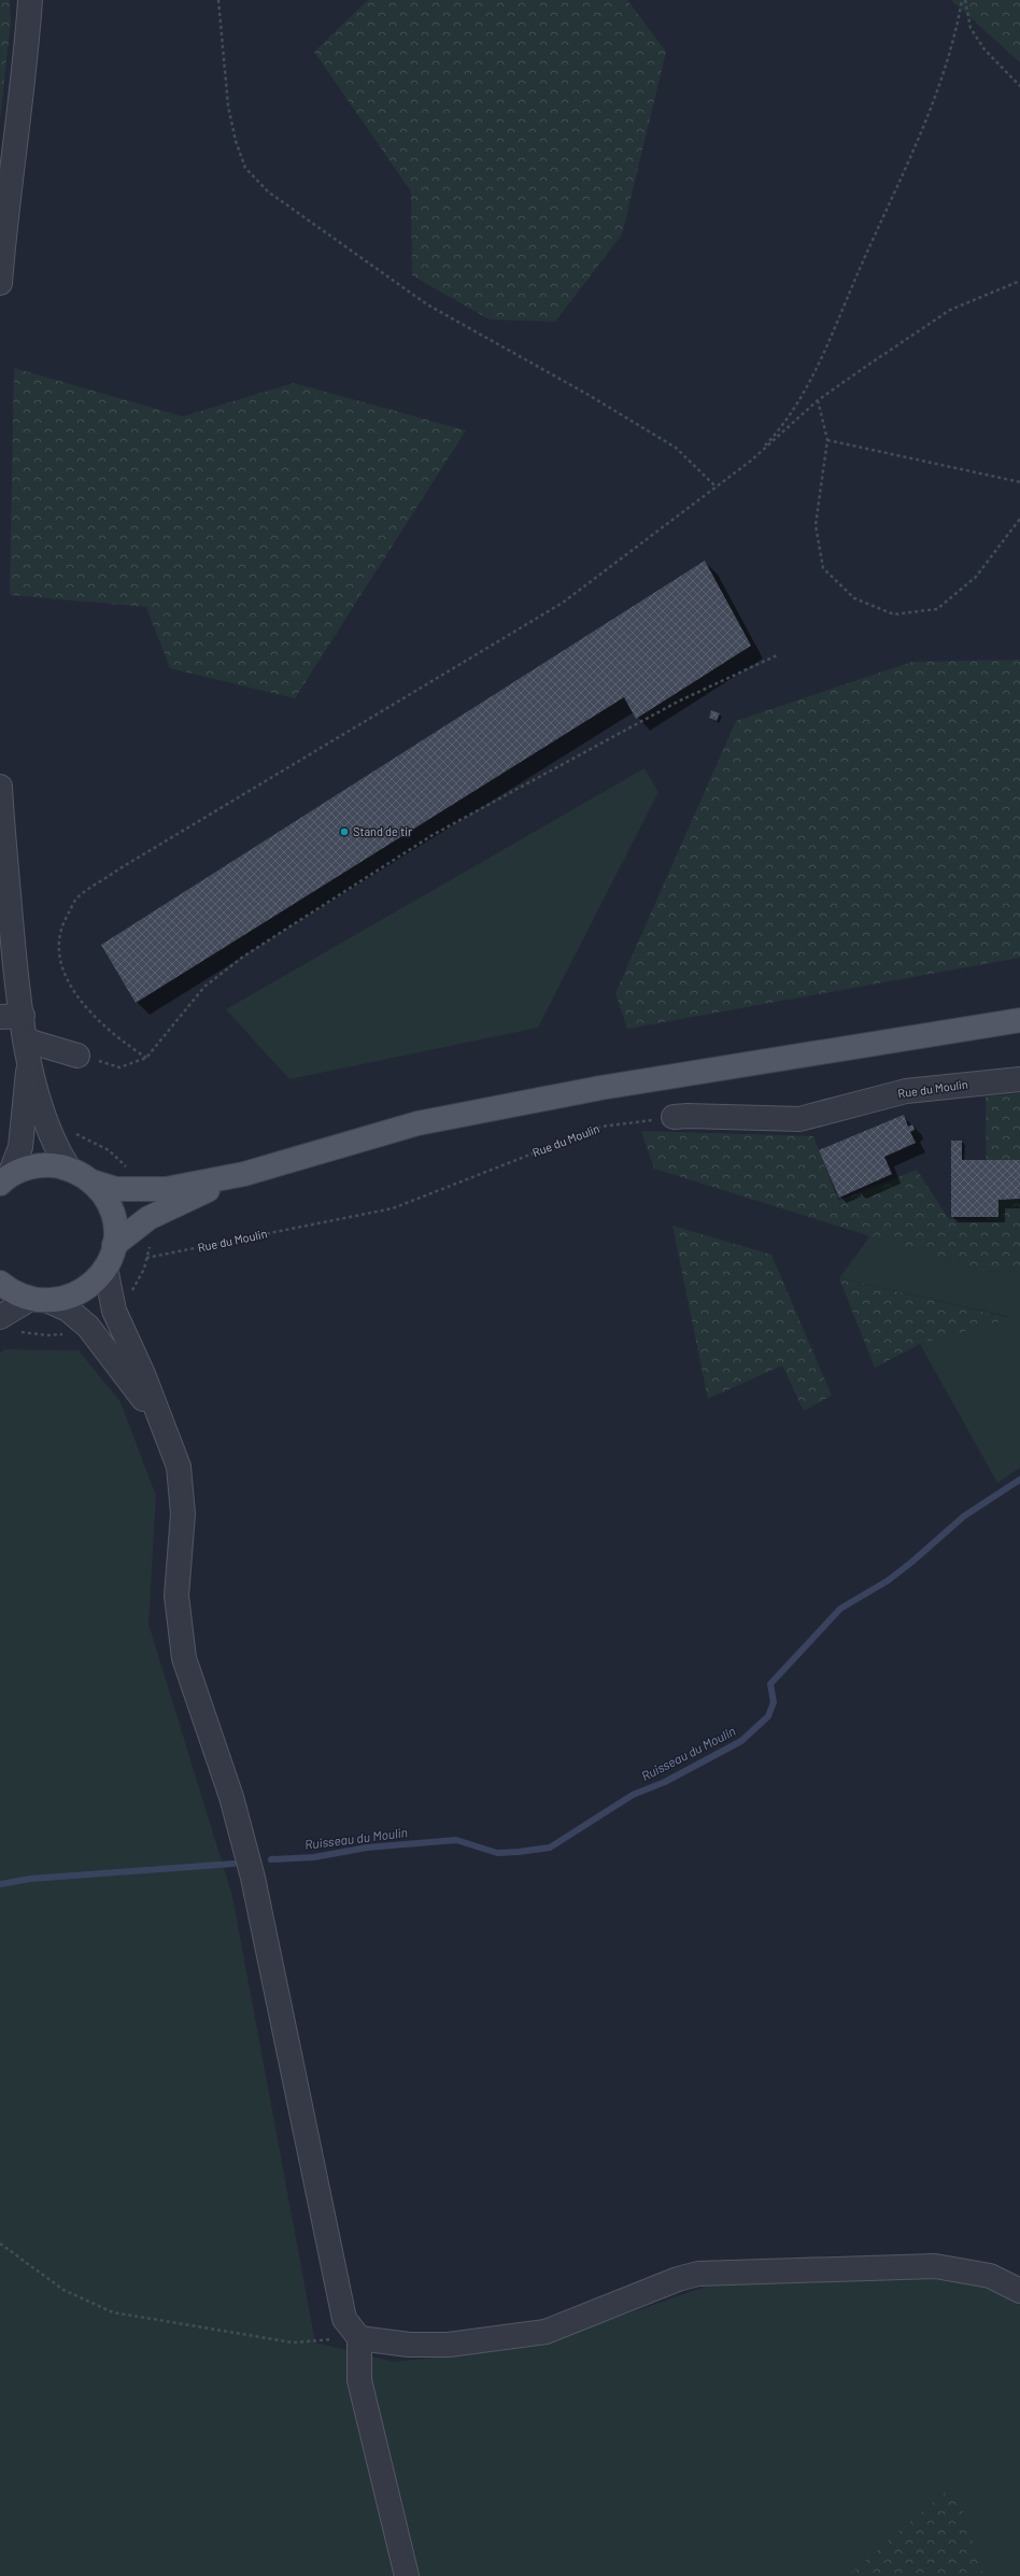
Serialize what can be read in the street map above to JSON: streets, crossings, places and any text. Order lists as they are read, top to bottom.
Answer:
{
  "streets": {
    "street": ["Rue du Moulin"]
  },
  "water": ["Ruisseau du Moulin"],
  "places": ["Stand de tir"]
}
